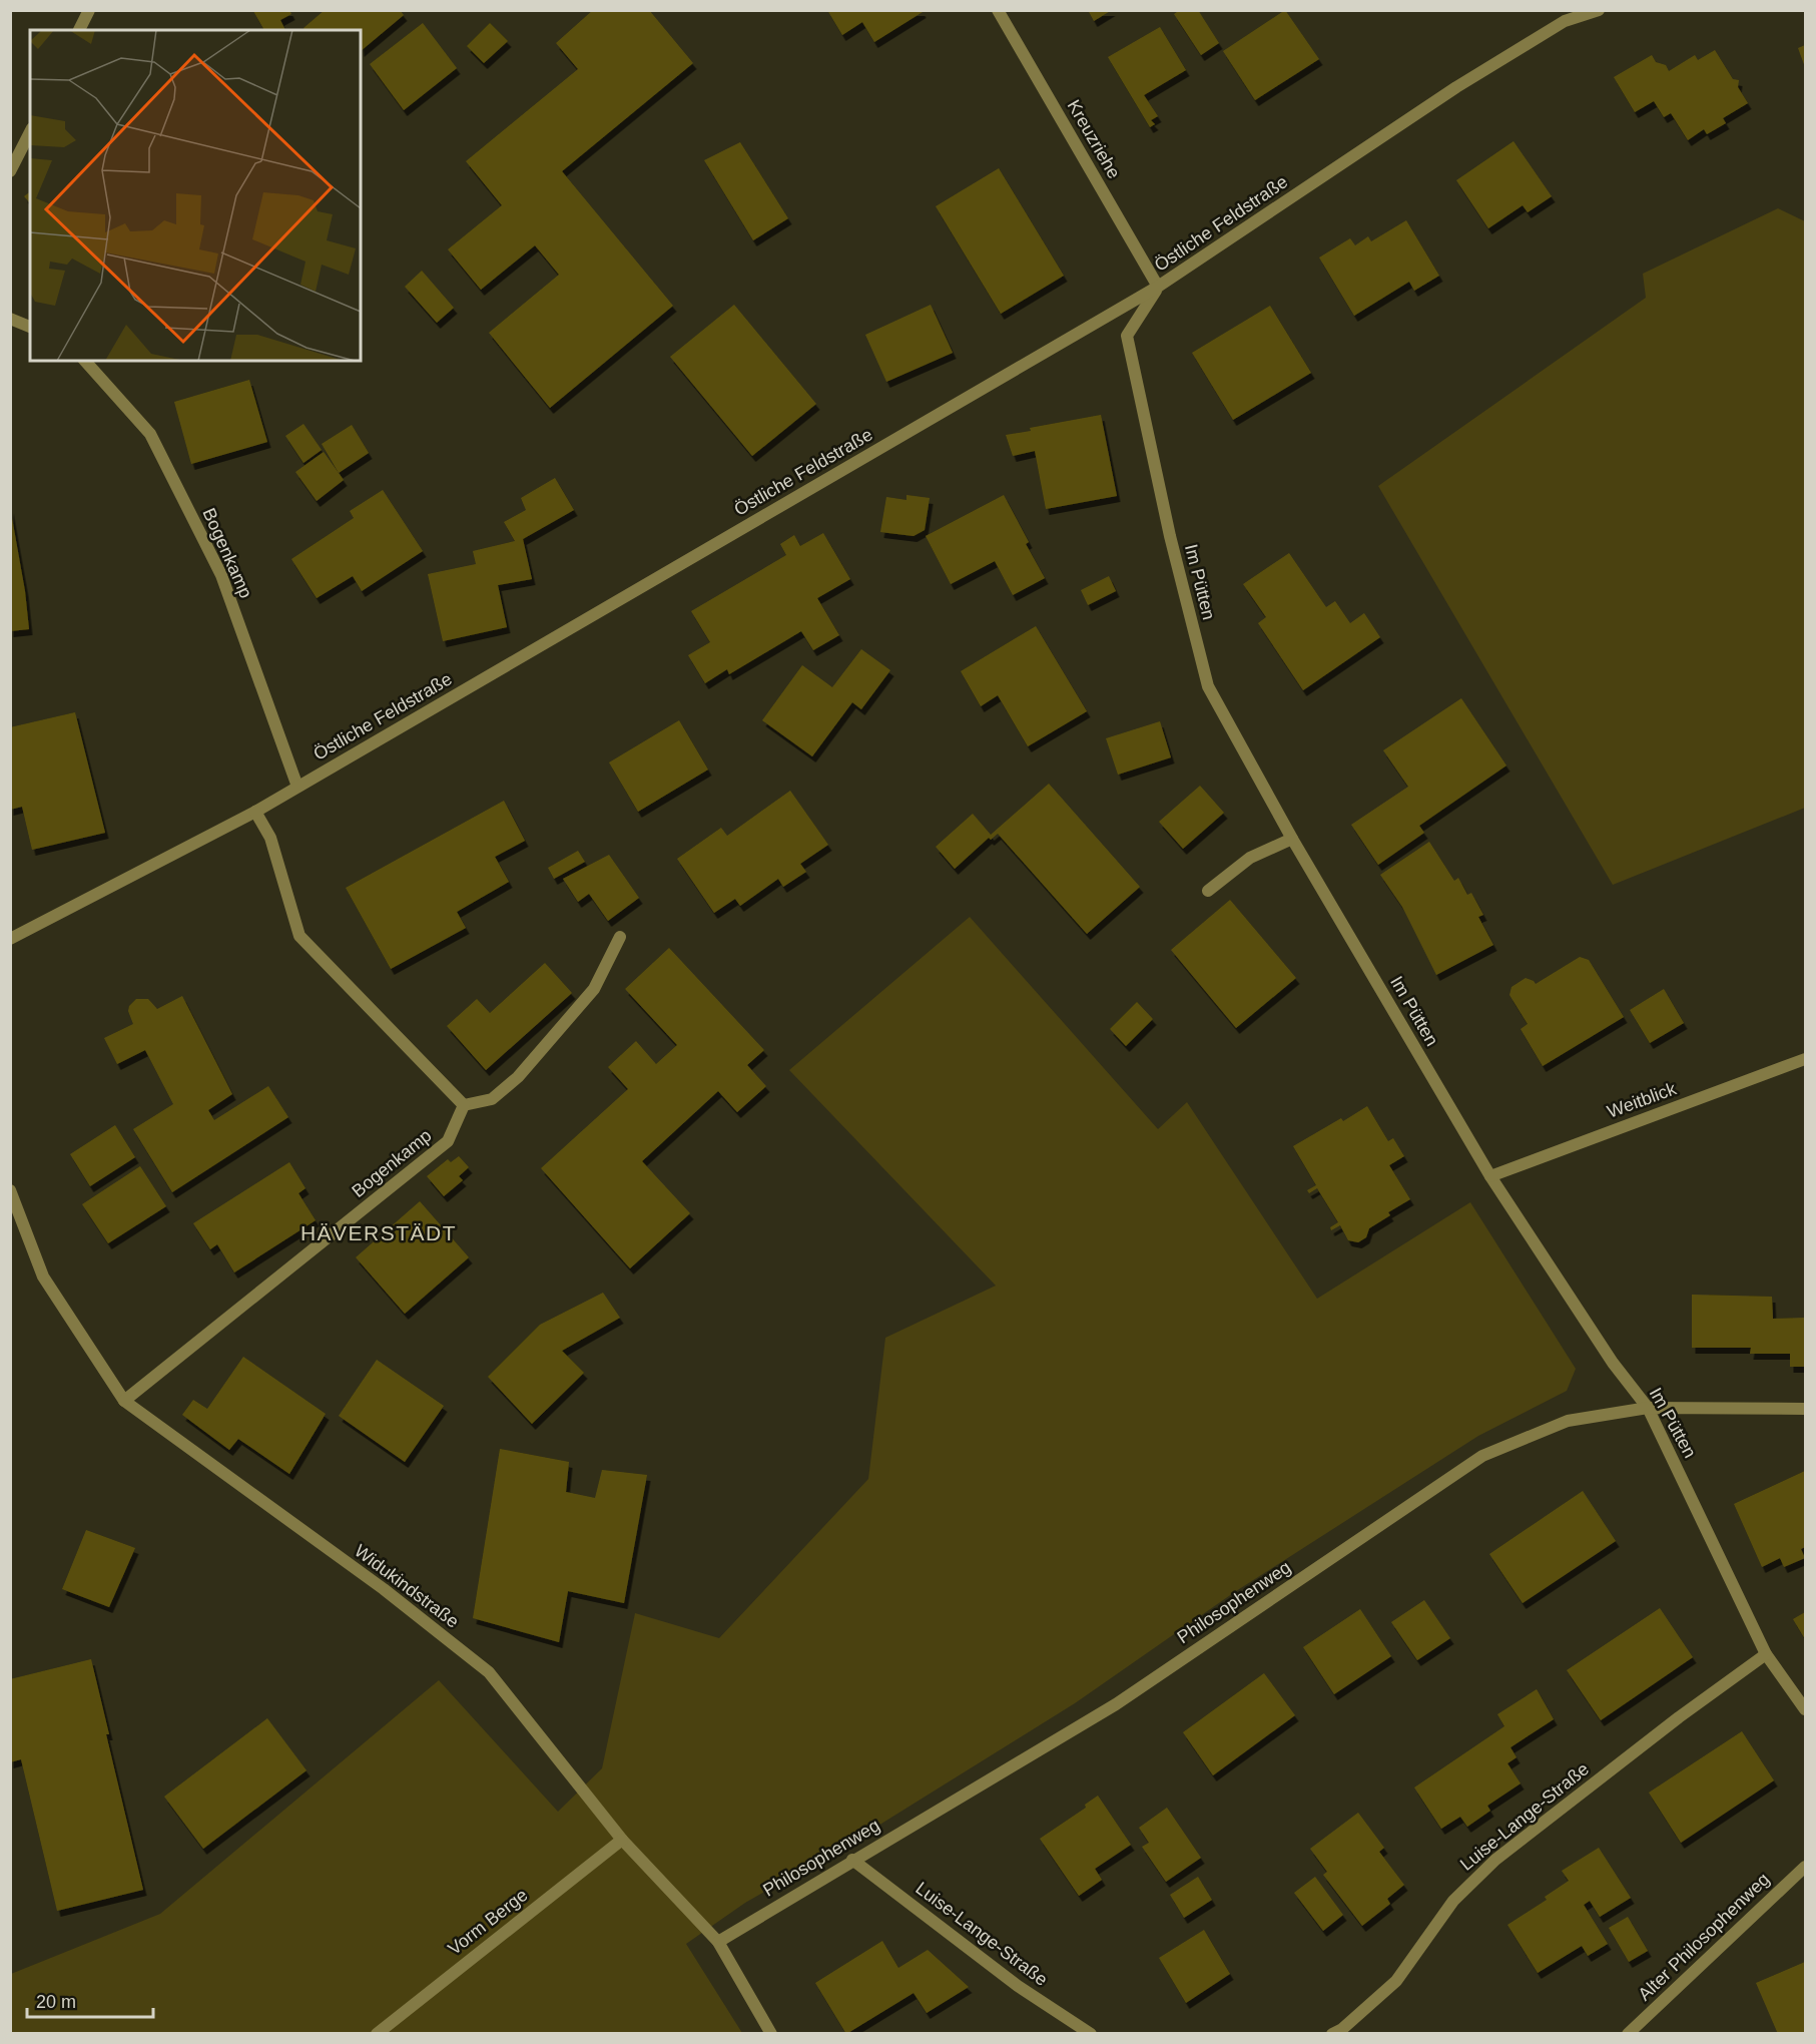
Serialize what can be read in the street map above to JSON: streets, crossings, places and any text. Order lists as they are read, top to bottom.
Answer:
{
  "streets": {
    "street": [
      "Kreuzriehe",
      "Östliche Feldstraße",
      "Bogenkamp",
      "Im Pütten",
      "Weitblick",
      "Widukindstraße",
      "Philosophenweg",
      "Luise-Lange-Straße",
      "Vorm Berge",
      "Alter Philosophenweg"
    ]
  },
  "crossings": [
    ["Kreuzriehe", "Östliche Feldstraße"],
    ["Kreuzriehe", "Im Pütten"],
    ["Östliche Feldstraße", "Bogenkamp"],
    ["Östliche Feldstraße", "Im Pütten"],
    ["Bogenkamp", "Widukindstraße"],
    ["Im Pütten", "Weitblick"],
    ["Im Pütten", "Philosophenweg"],
    ["Im Pütten", "Luise-Lange-Straße"],
    ["Widukindstraße", "Philosophenweg"],
    ["Widukindstraße", "Vorm Berge"],
    ["Philosophenweg", "Luise-Lange-Straße"]
  ],
  "districts": ["HÄVERSTÄDT"],
  "scale_bar": "20 m"
}
